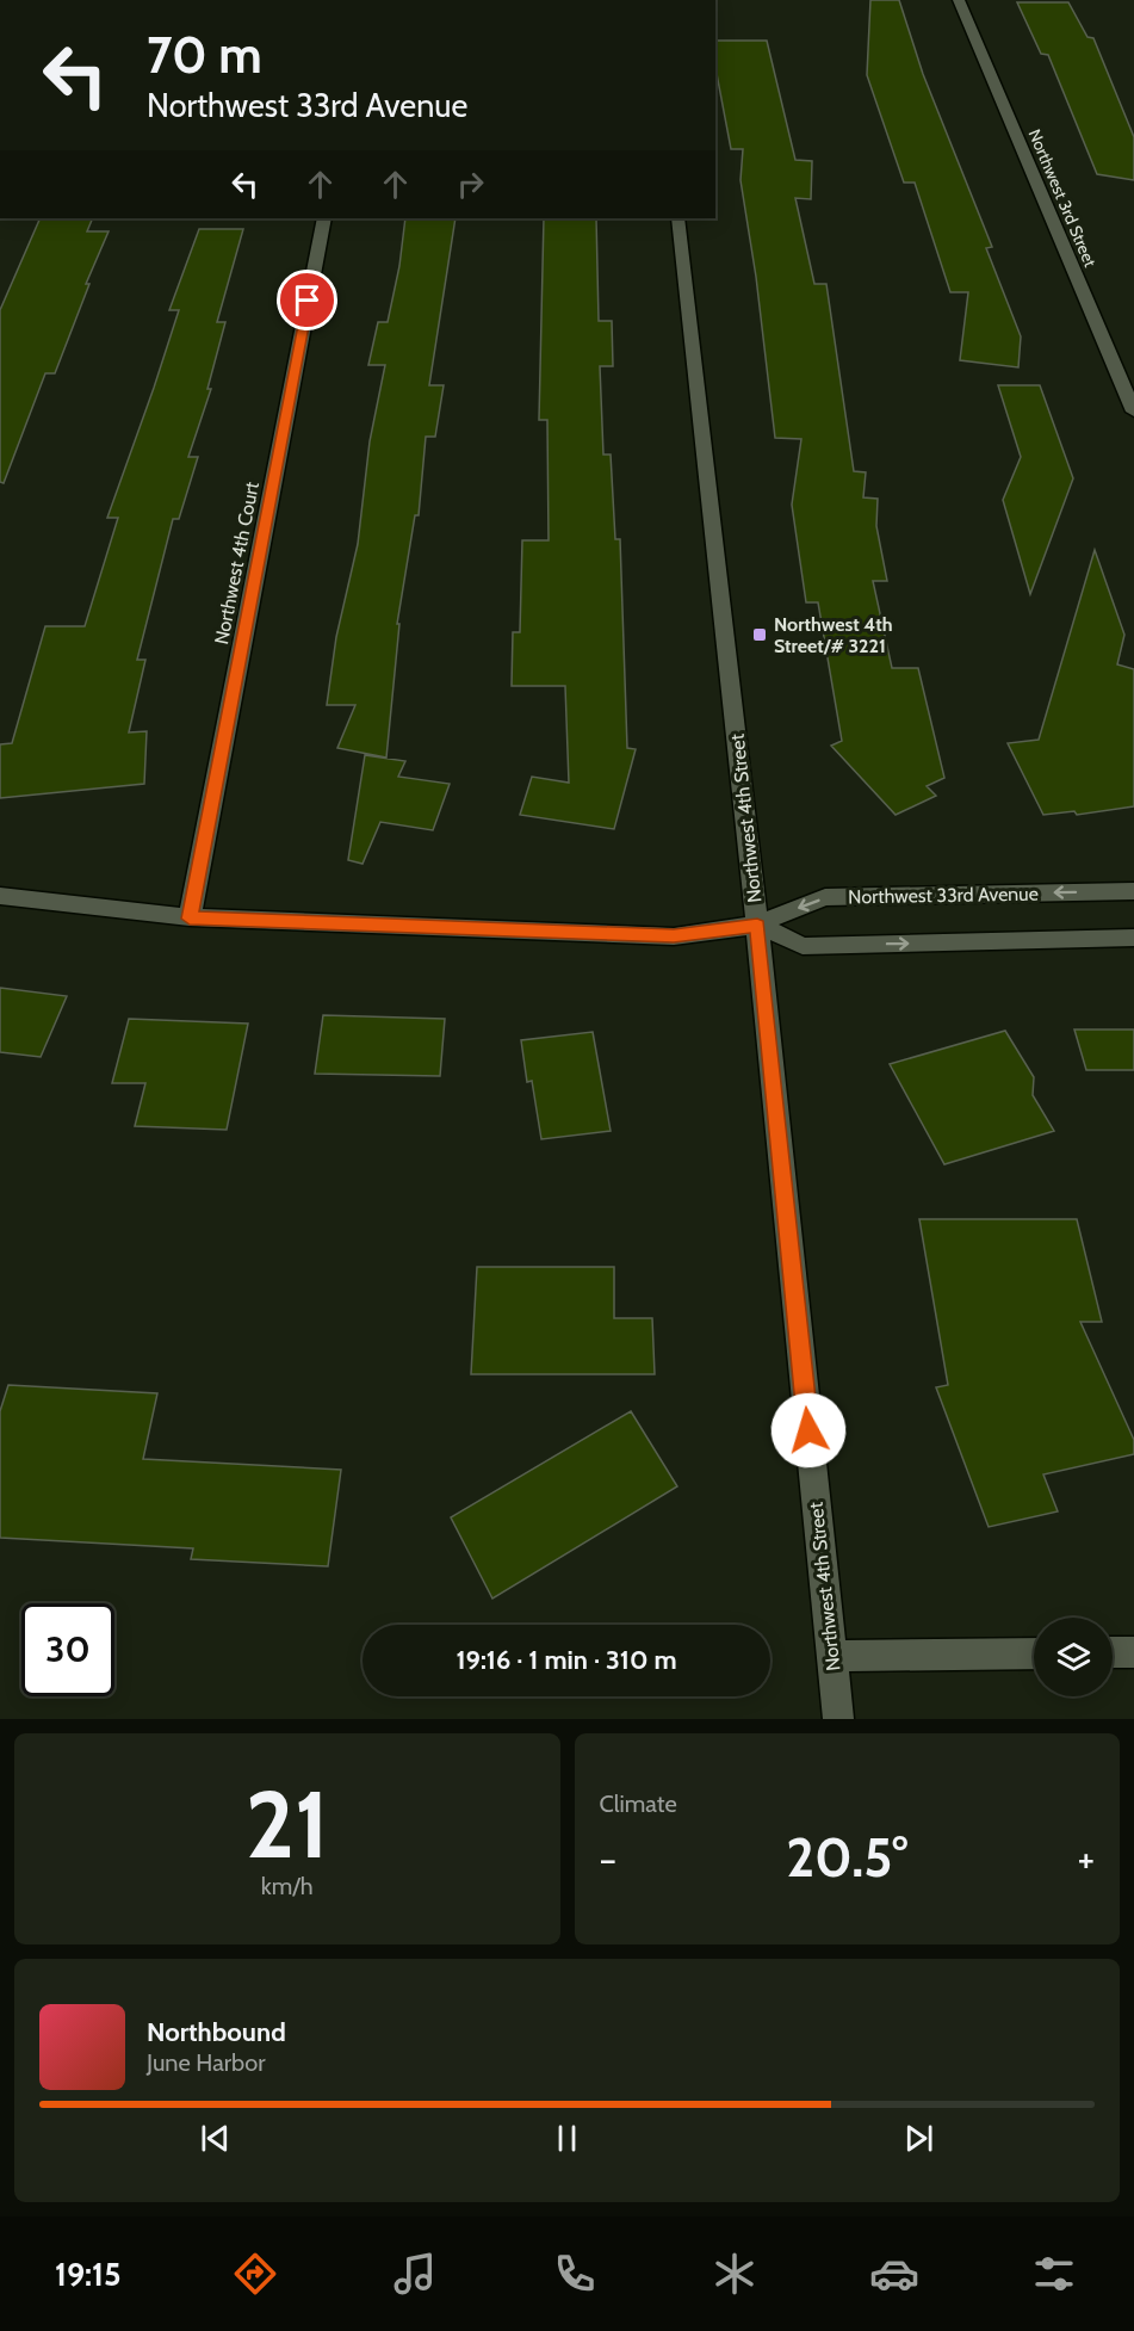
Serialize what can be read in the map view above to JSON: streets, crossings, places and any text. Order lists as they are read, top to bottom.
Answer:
{
  "streets": {
    "street": [
      "Northwest 3rd Street",
      "Northwest 4th Court",
      "Northwest 4th Street",
      "Northwest 33rd Avenue"
    ]
  },
  "crossings": [
    ["Northwest 4th Court", "Northwest 33rd Avenue"],
    ["Northwest 4th Street", "Northwest 33rd Avenue"]
  ],
  "places": {
    "transit": ["Northwest 4th Street/# 3221"]
  },
  "page": {
    "turn": ["70 m", "Northwest 33rd Avenue"],
    "limit": "30",
    "trip": "19:16 · 1 min · 310 m",
    "tile": [
      ["21", "km/h"],
      "Climate"
    ],
    "heat": ["−", "20.5°", "+"],
    "song": ["Northbound", "June Harbor"],
    "tabs": "19:15"
  }
}
